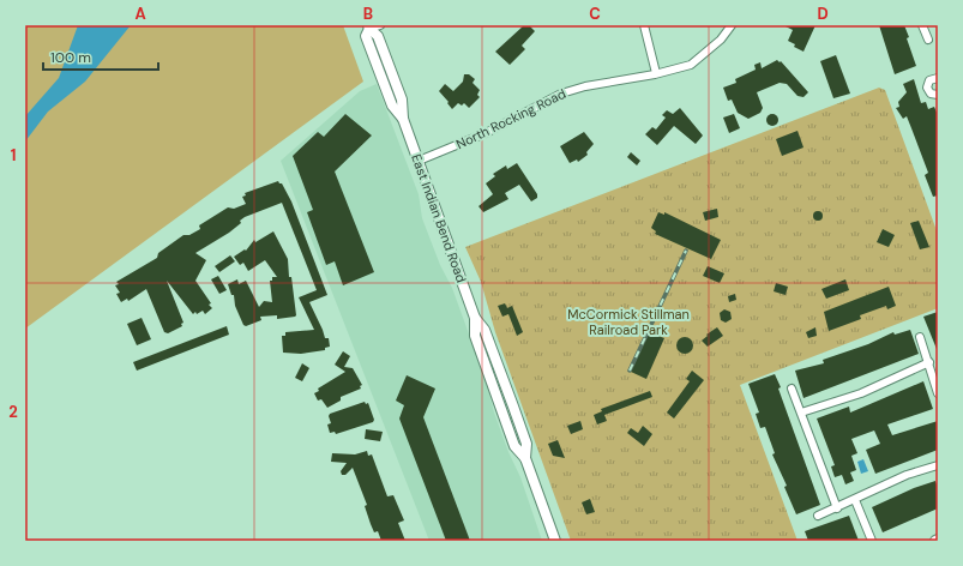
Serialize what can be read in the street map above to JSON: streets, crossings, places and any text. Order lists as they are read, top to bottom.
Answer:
{
  "streets": {
    "main road": ["East Indian Bend Road"],
    "street": ["North Rocking Road"]
  },
  "crossings": [
    ["North Rocking Road", "East Indian Bend Road"]
  ],
  "parks": ["McCormick Stillman Railroad Park"],
  "scale_bar": "100 m",
  "grid": {
    "columns": [
      "A",
      "B",
      "C",
      "D"
    ],
    "rows": ["1", "2"]
  }
}
